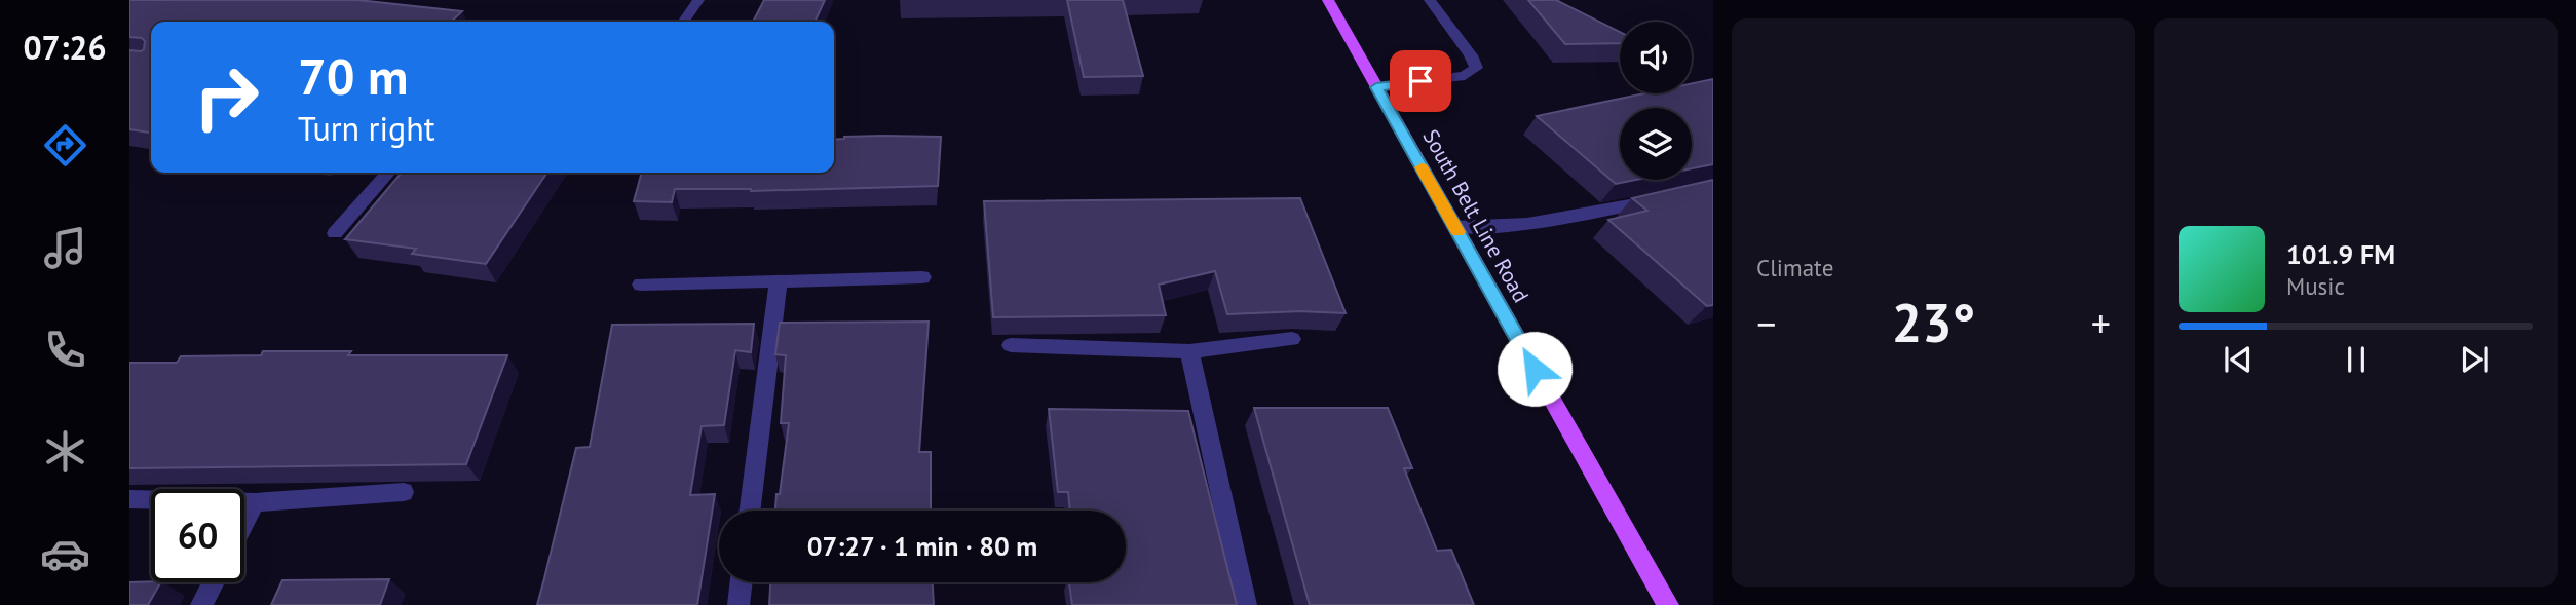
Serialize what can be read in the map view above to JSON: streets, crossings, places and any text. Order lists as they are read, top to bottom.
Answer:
{
  "streets": {
    "main road": ["South Belt Line Road"]
  },
  "page": {
    "tabs": "07:26",
    "tile": "Climate",
    "turn": ["70 m", "Turn right"],
    "song": ["101.9 FM", "Music"],
    "heat": ["−", "23°", "+"],
    "limit": "60",
    "trip": "07:27 · 1 min · 80 m"
  }
}
